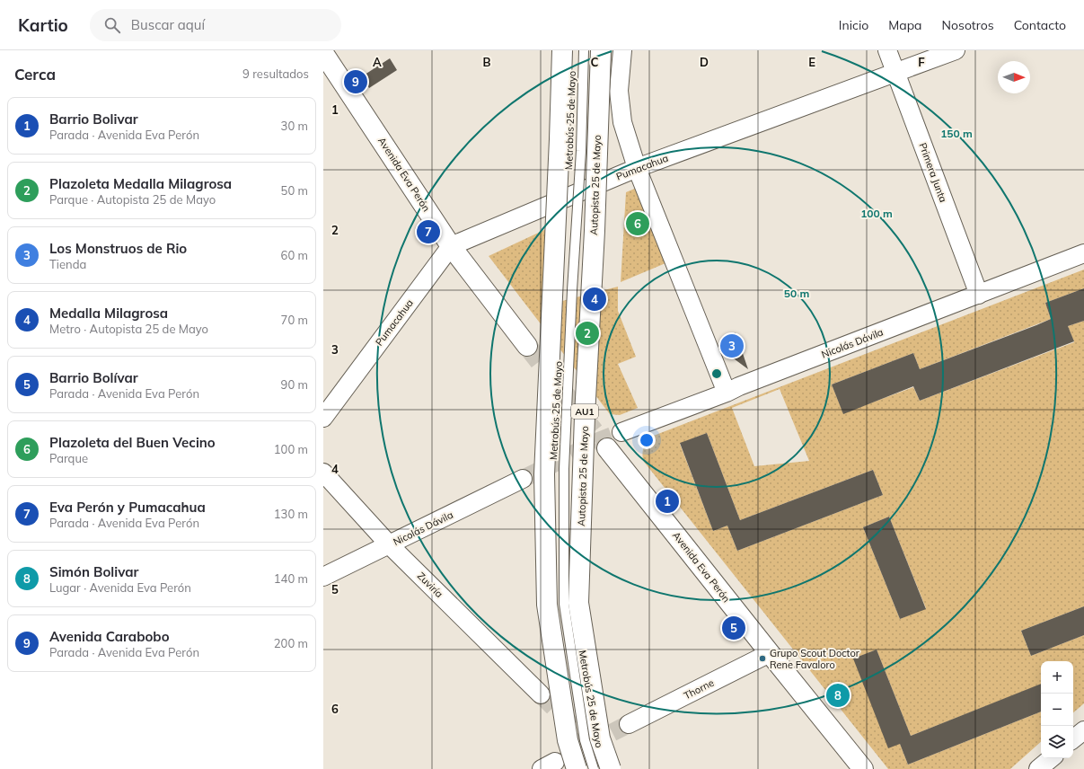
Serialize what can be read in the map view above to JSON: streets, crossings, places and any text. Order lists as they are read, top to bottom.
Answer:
{
  "streets": {
    "main road": ["Avenida Eva Perón", "Autopista 25 de Mayo", "AU1"],
    "street": [
      "Pumacahua",
      "Primera Junta",
      "Nicolás Dávila",
      "Zuviría",
      "Thorne"
    ],
    "lane": ["Metrobús 25 de Mayo"]
  },
  "crossings": [
    ["Pumacahua", "Primera Junta"],
    ["Pumacahua", "Avenida Eva Perón"],
    ["Primera Junta", "Nicolás Dávila"],
    ["Avenida Eva Perón", "Thorne"],
    ["Nicolás Dávila", "Zuviría"]
  ],
  "places": ["Grupo Scout Doctor Rene Favaloro"],
  "north": "right",
  "page": {
    "header": "Kartio",
    "search": "Buscar aquí",
    "nav": [
      "Inicio",
      "Mapa",
      "Nosotros",
      "Contacto"
    ],
    "heading": ["Cerca", "9 resultados"],
    "pins": [
      "9",
      "6",
      "7",
      "4",
      "2",
      "3",
      "1",
      "5",
      "8"
    ],
    "list": [
      {
        "mark": "1",
        "name": "Barrio Bolivar",
        "note": "Parada · Avenida Eva Perón",
        "value": "30 m"
      },
      {
        "mark": "2",
        "name": "Plazoleta Medalla Milagrosa",
        "note": "Parque · Autopista 25 de Mayo",
        "value": "50 m"
      },
      {
        "mark": "3",
        "name": "Los Monstruos de Rio",
        "note": "Tienda",
        "value": "60 m"
      },
      {
        "mark": "4",
        "name": "Medalla Milagrosa",
        "note": "Metro · Autopista 25 de Mayo",
        "value": "70 m"
      },
      {
        "mark": "5",
        "name": "Barrio Bolívar",
        "note": "Parada · Avenida Eva Perón",
        "value": "90 m"
      },
      {
        "mark": "6",
        "name": "Plazoleta del Buen Vecino",
        "note": "Parque",
        "value": "100 m"
      },
      {
        "mark": "7",
        "name": "Eva Perón y Pumacahua",
        "note": "Parada · Avenida Eva Perón",
        "value": "130 m"
      },
      {
        "mark": "8",
        "name": "Simón Bolivar",
        "note": "Lugar · Avenida Eva Perón",
        "value": "140 m"
      },
      {
        "mark": "9",
        "name": "Avenida Carabobo",
        "note": "Parada · Avenida Eva Perón",
        "value": "200 m"
      }
    ],
    "map_buttons": ["+", "−"]
  },
  "grid": {
    "columns": [
      "A",
      "B",
      "C",
      "D",
      "E",
      "F"
    ],
    "rows": [
      "1",
      "2",
      "3",
      "4",
      "5",
      "6"
    ]
  },
  "rings": ["150 m", "100 m", "50 m"]
}
